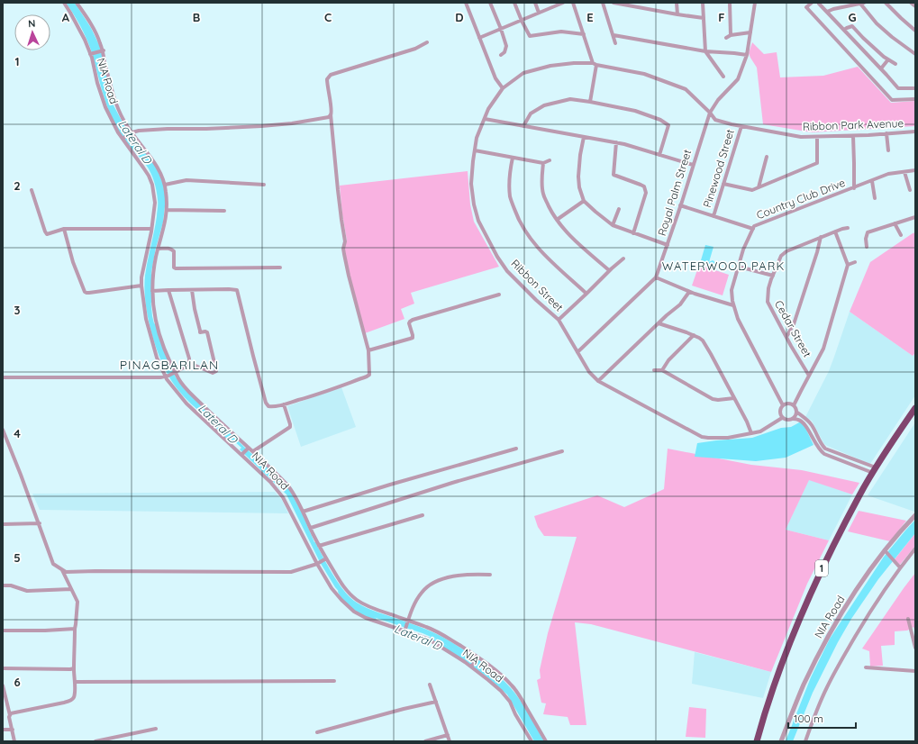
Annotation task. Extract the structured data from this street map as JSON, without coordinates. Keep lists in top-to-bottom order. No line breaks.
{"streets":{"highway":["1"],"street":["NIA Road","Ribbon Park Avenue","Pinewood Street","Royal Palm Street","Country Club Drive","Ribbon Street","Cedar Street"]},"crossings":[["Ribbon Park Avenue","Pinewood Street"],["Ribbon Park Avenue","Royal Palm Street"],["Ribbon Park Avenue","Ribbon Street"],["Country Club Drive","Ribbon Street"]],"districts":["WATERWOOD PARK","PINAGBARILAN"],"water":["Lateral D"],"scale_bar":"100 m","north":"top","grid":{"columns":["A","B","C","D","E","F","G"],"rows":["1","2","3","4","5","6"]}}
